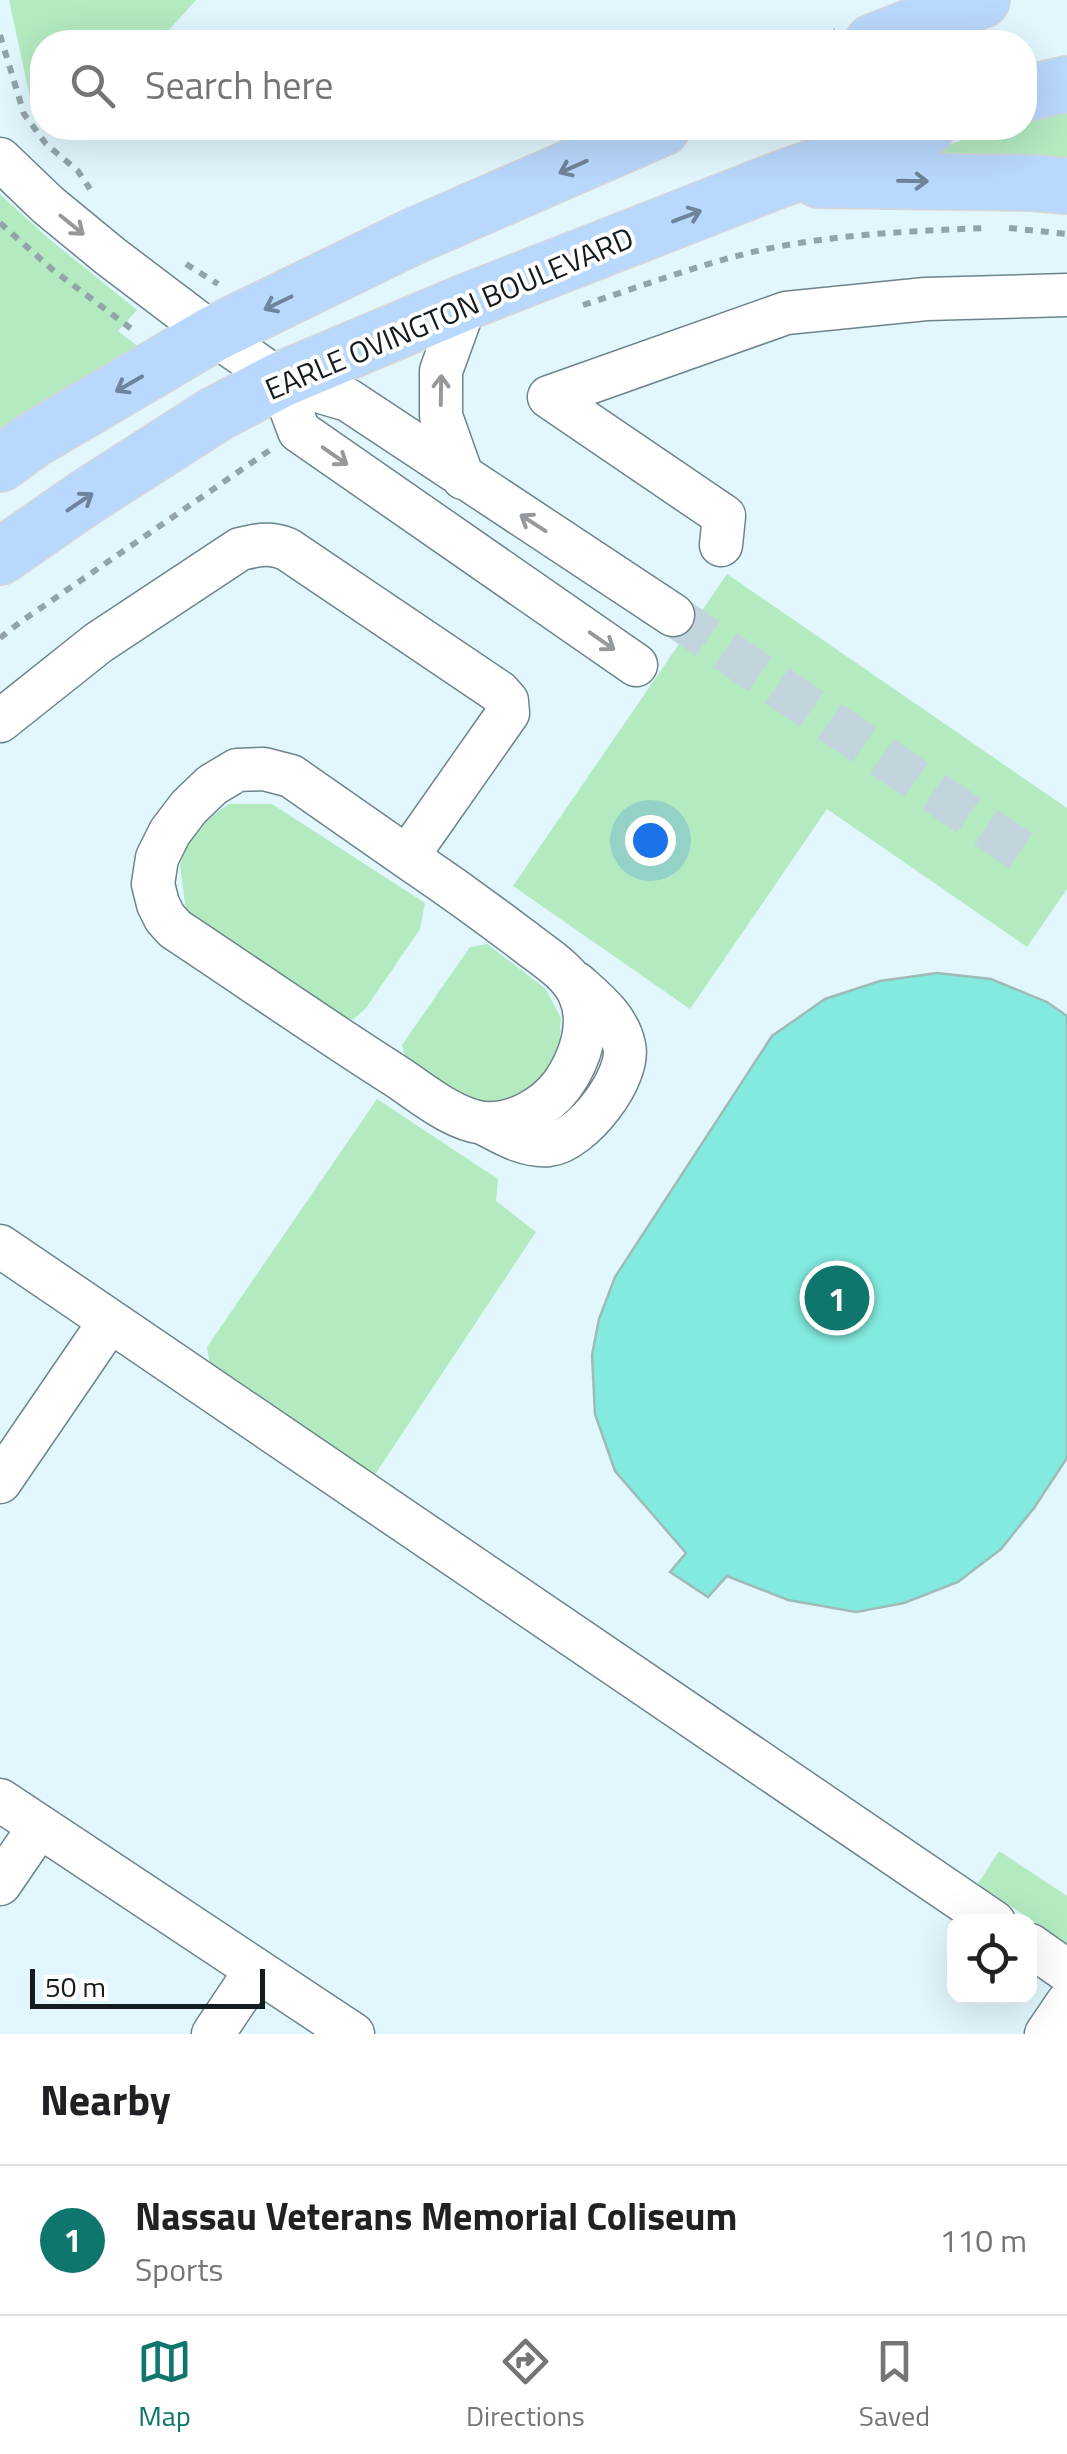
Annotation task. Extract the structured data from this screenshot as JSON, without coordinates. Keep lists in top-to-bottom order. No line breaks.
{"streets":{"main road":["EARLE OVINGTON BOULEVARD"]},"scale_bar":"50 m","page":{"search":"Search here","pins":"1","scale":"50 m","heading":"Nearby","list":[{"mark":"1","name":"Nassau Veterans Memorial Coliseum","note":"Sports","value":"110 m"}],"nav":["Map","Directions","Saved"]}}
